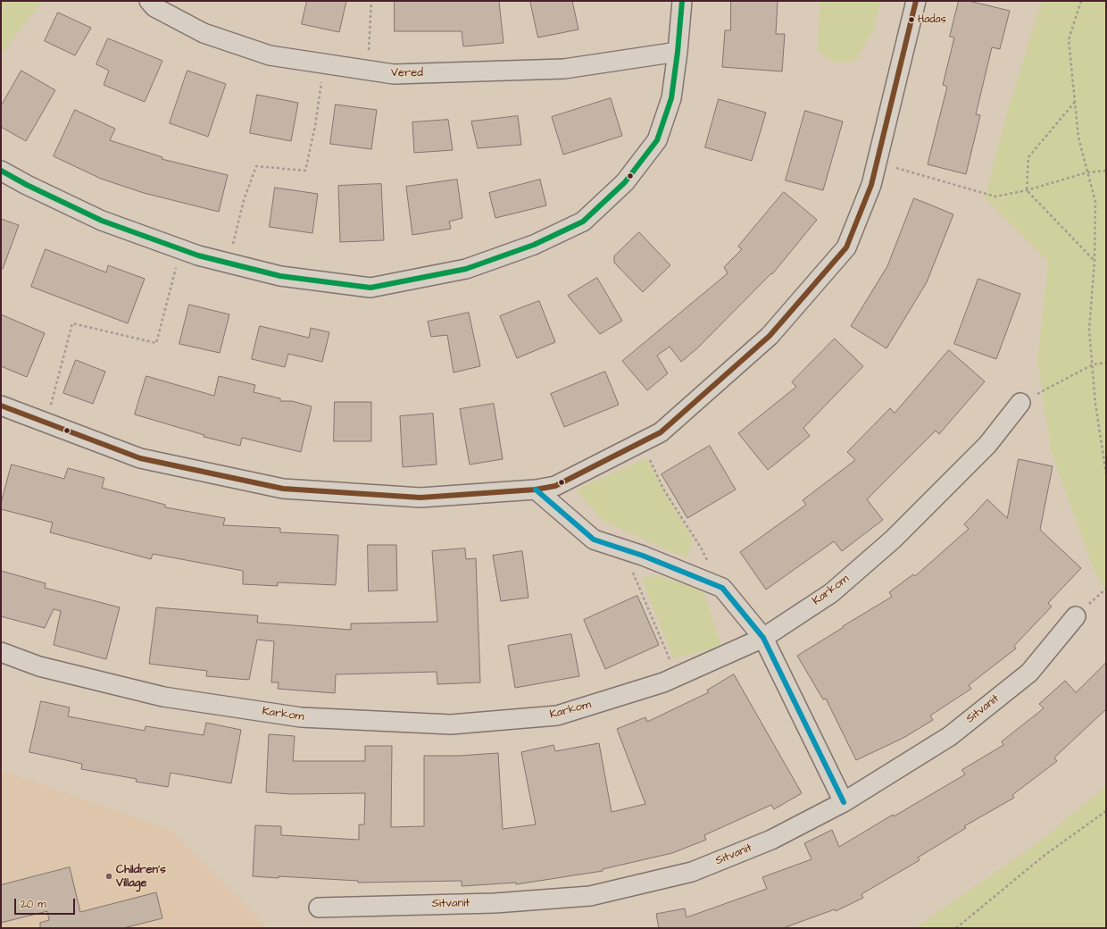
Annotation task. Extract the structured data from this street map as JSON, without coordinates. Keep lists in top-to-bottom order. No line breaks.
{"streets":{"street":["Vered","Karkom","Sitvanit"]},"places":["Hadas","Children's Village"],"scale_bar":"20 m"}
